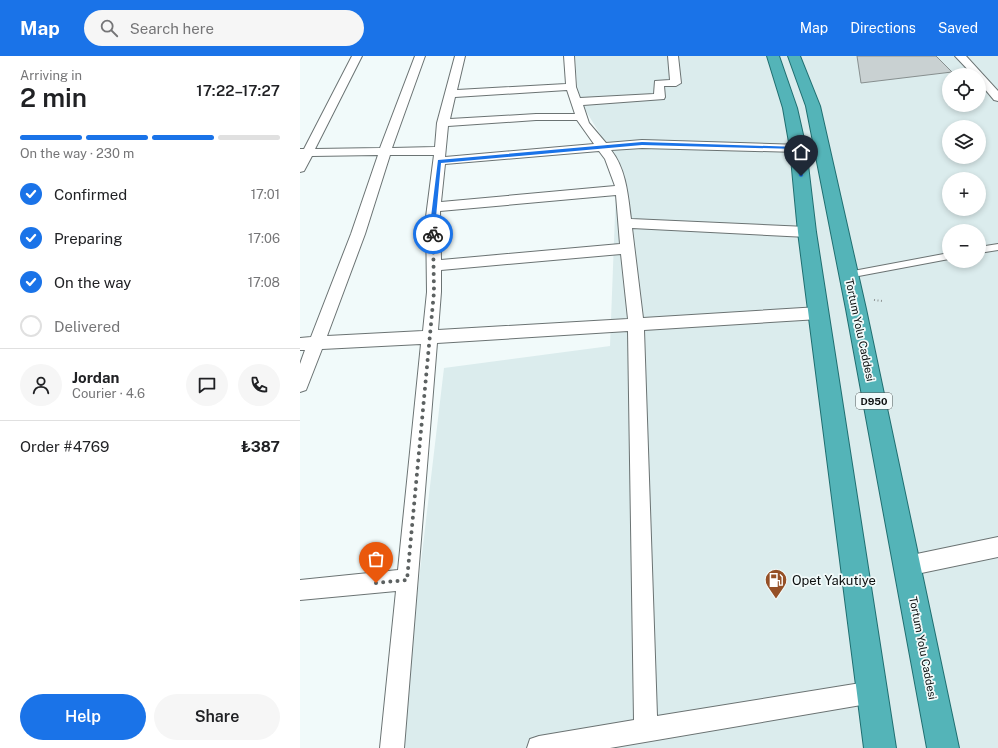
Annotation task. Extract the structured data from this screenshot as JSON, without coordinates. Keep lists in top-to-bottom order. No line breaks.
{"streets":{"highway":["Tortum Yolu Caddesi","D950"]},"places":{"fuel station":["Opet Yakutiye"]},"page":{"header":"Map","search":"Search here","nav":["Map","Directions","Saved"],"heading":["2 min","Arriving in","17:22–17:27"],"panel":["Jordan","Courier · 4.6","Order #4769","₺387"],"map_buttons":["+","−"],"bar":"On the way · 230 m","list":[["Confirmed","17:01"],["Preparing","17:06"],["On the way","17:08"],"Delivered"],"buttons":["Help","Share"]}}
